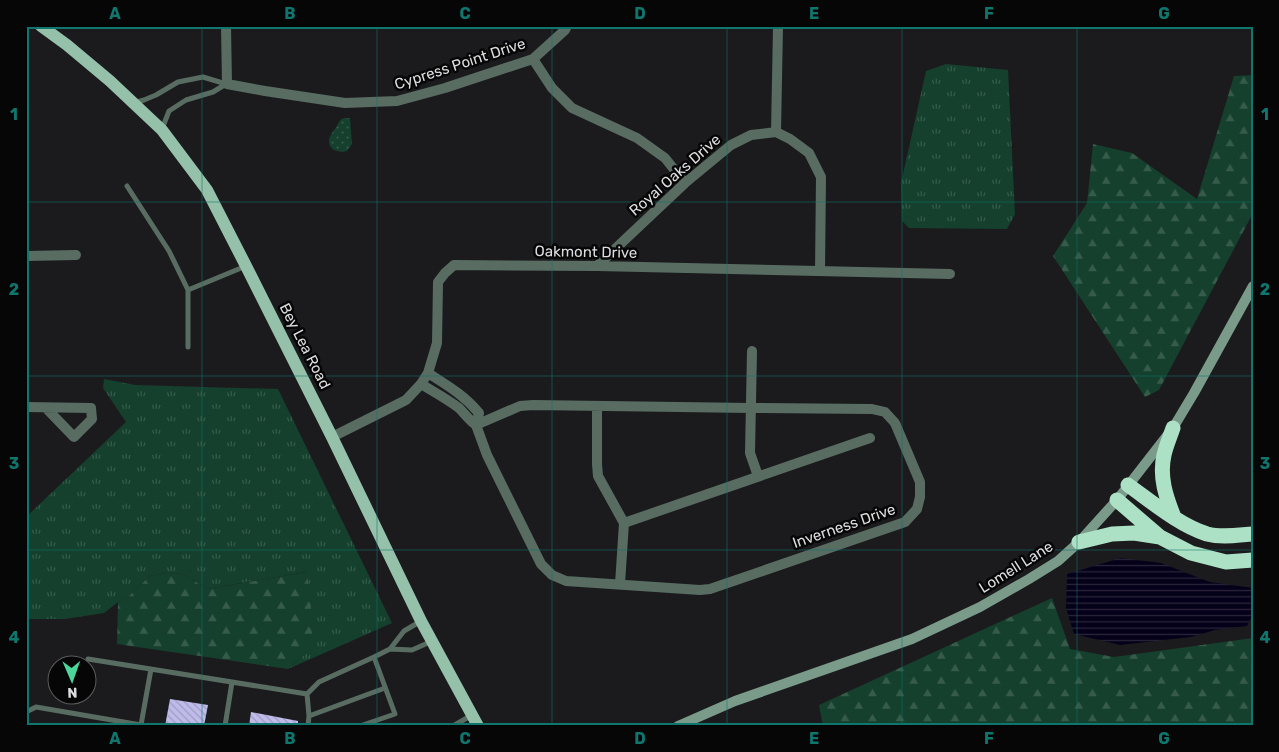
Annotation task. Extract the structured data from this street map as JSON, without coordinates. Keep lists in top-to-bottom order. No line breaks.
{"streets":{"main road":["Bey Lea Road"],"street":["Cypress Point Drive","Royal Oaks Drive","Oakmont Drive","Inverness Drive","Lomell Lane"]},"crossings":[["Royal Oaks Drive","Oakmont Drive"],["Oakmont Drive","Bey Lea Road"],["Oakmont Drive","Inverness Drive"]],"north":"bottom","grid":{"columns":["A","B","C","D","E","F","G"],"rows":["1","2","3","4"]}}
